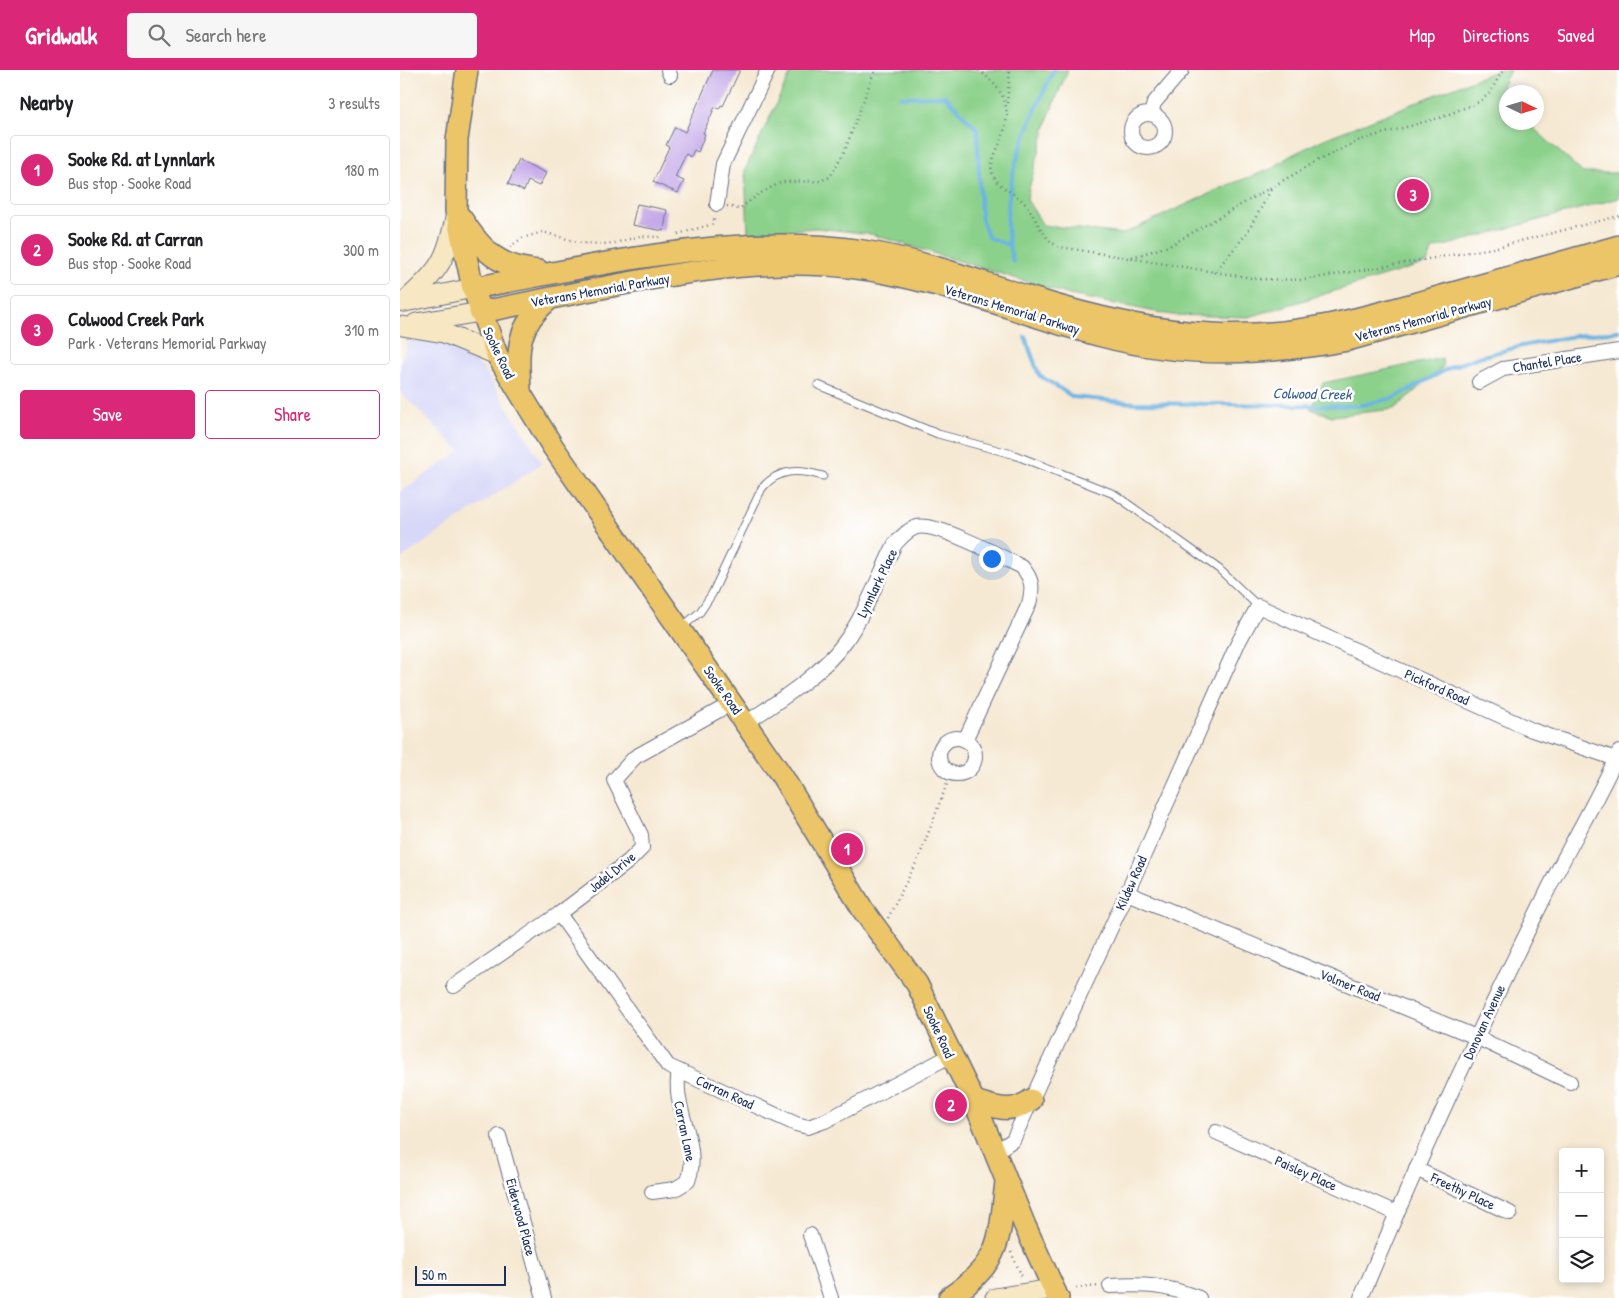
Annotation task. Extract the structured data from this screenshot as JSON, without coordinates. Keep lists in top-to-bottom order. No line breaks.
{"streets":{"main road":["Veterans Memorial Parkway","Sooke Road"],"street":["Chantel Place","Lynnlark Place","Pickford Road","Jadel Drive","Kildew Road","Volmer Road","Donovan Avenue","Carran Road","Carran Lane","Paisley Place","Freethy Place","Eiderwood Place"]},"crossings":[["Veterans Memorial Parkway","Sooke Road"],["Sooke Road","Lynnlark Place"],["Sooke Road","Jadel Drive"],["Sooke Road","Kildew Road"],["Sooke Road","Carran Road"],["Pickford Road","Kildew Road"],["Pickford Road","Donovan Avenue"],["Jadel Drive","Carran Road"],["Kildew Road","Volmer Road"],["Volmer Road","Donovan Avenue"],["Donovan Avenue","Paisley Place"],["Donovan Avenue","Freethy Place"],["Carran Road","Carran Lane"]],"water":["Colwood Creek"],"scale_bar":"50 m","north":"right","page":{"header":"Gridwalk","search":"Search here","nav":["Map","Directions","Saved"],"heading":["Nearby","3 results"],"list":[{"mark":"1","name":"Sooke Rd. at Lynnlark","note":"Bus stop · Sooke Road","value":"180 m"},{"mark":"2","name":"Sooke Rd. at Carran","note":"Bus stop · Sooke Road","value":"300 m"},{"mark":"3","name":"Colwood Creek Park","note":"Park · Veterans Memorial Parkway","value":"310 m"}],"pins":["3","1","2"],"buttons":["Save","Share"],"map_buttons":["+","−"],"scale":"50 m"}}
